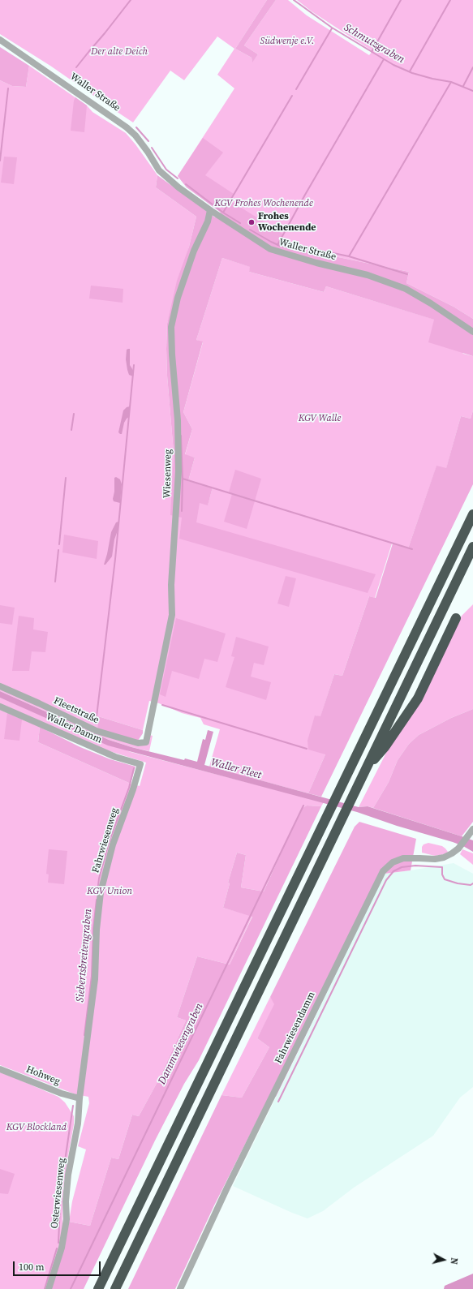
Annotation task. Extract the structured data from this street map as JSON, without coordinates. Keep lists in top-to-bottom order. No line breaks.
{"streets":{"street":["Waller Straße","Wiesenweg","Fleetstraße","Waller Damm","Fahrwiesenweg","Fahrwiesendamm","Hohweg","Osterwiesenweg"]},"crossings":[["Waller Straße","Wiesenweg"],["Wiesenweg","Fleetstraße"],["Waller Damm","Fahrwiesenweg"],["Fahrwiesenweg","Hohweg"],["Fahrwiesenweg","Osterwiesenweg"],["Hohweg","Osterwiesenweg"]],"water":["Schmutzgraben","Waller Fleet","Siebertsbreitengraben","Dammwiesengraben"],"parks":["Südwenje e.V.","Der alte Deich","KGV Frohes Wochenende","KGV Walle","KGV Union","KGV Blockland"],"places":["Frohes Wochenende"],"scale_bar":"100 m","north":"right"}
